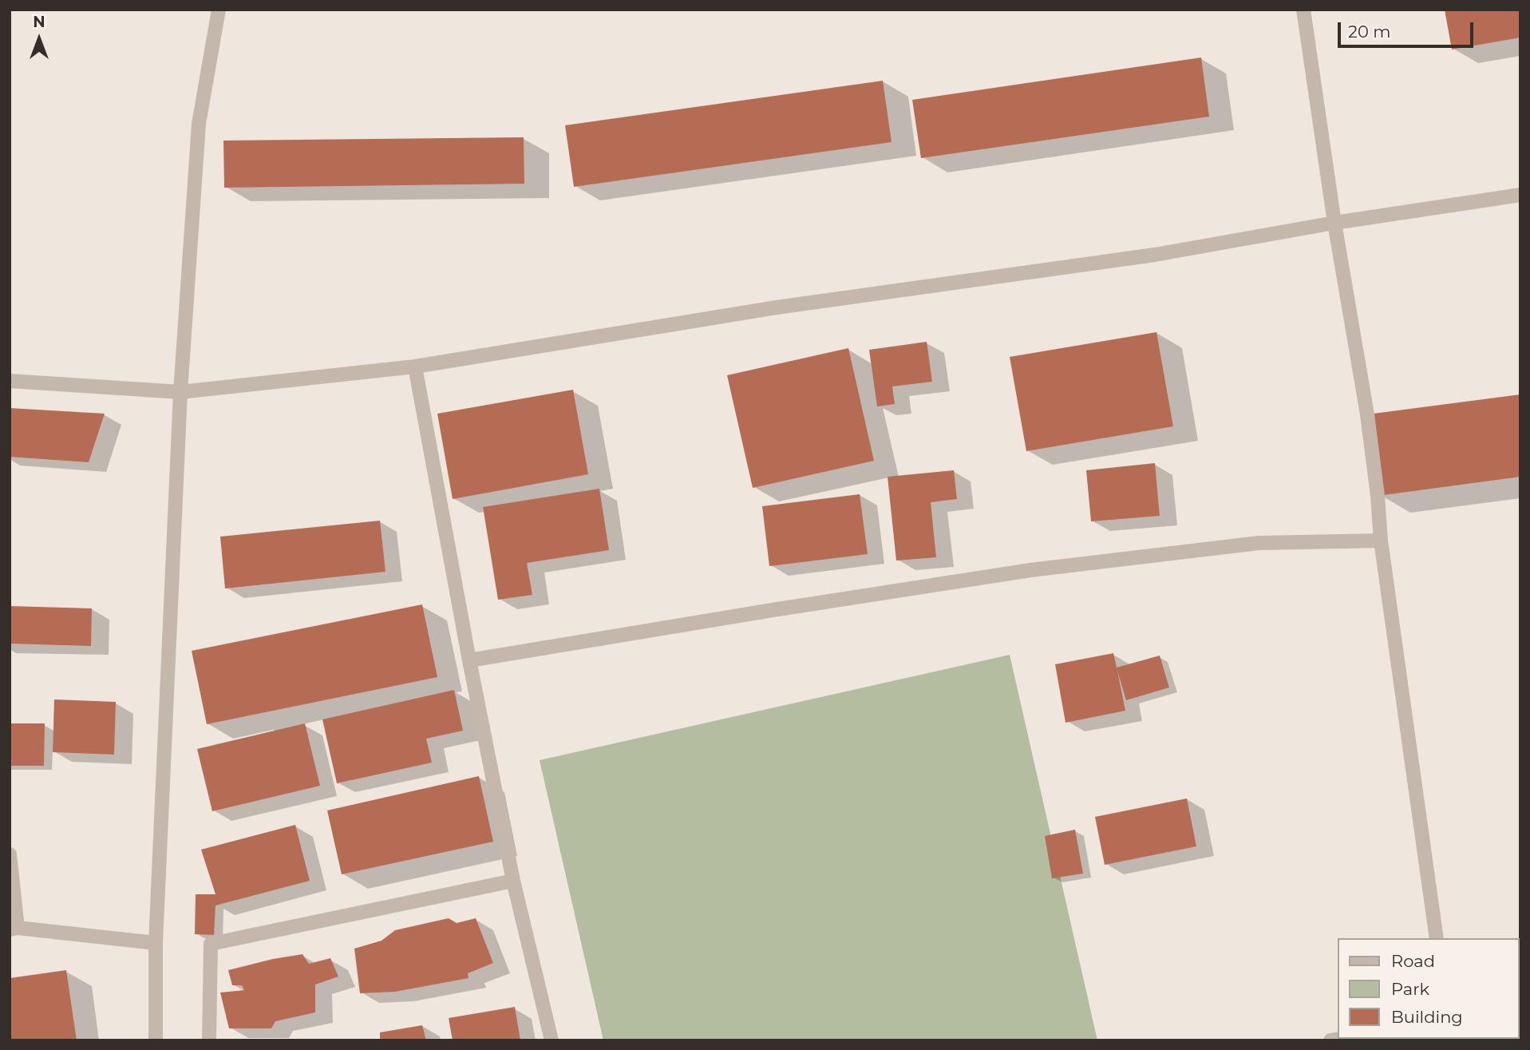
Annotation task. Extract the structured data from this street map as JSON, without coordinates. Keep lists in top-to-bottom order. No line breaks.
{"legend":["Road","Park","Building"],"scale_bar":"20 m","north":"top"}
